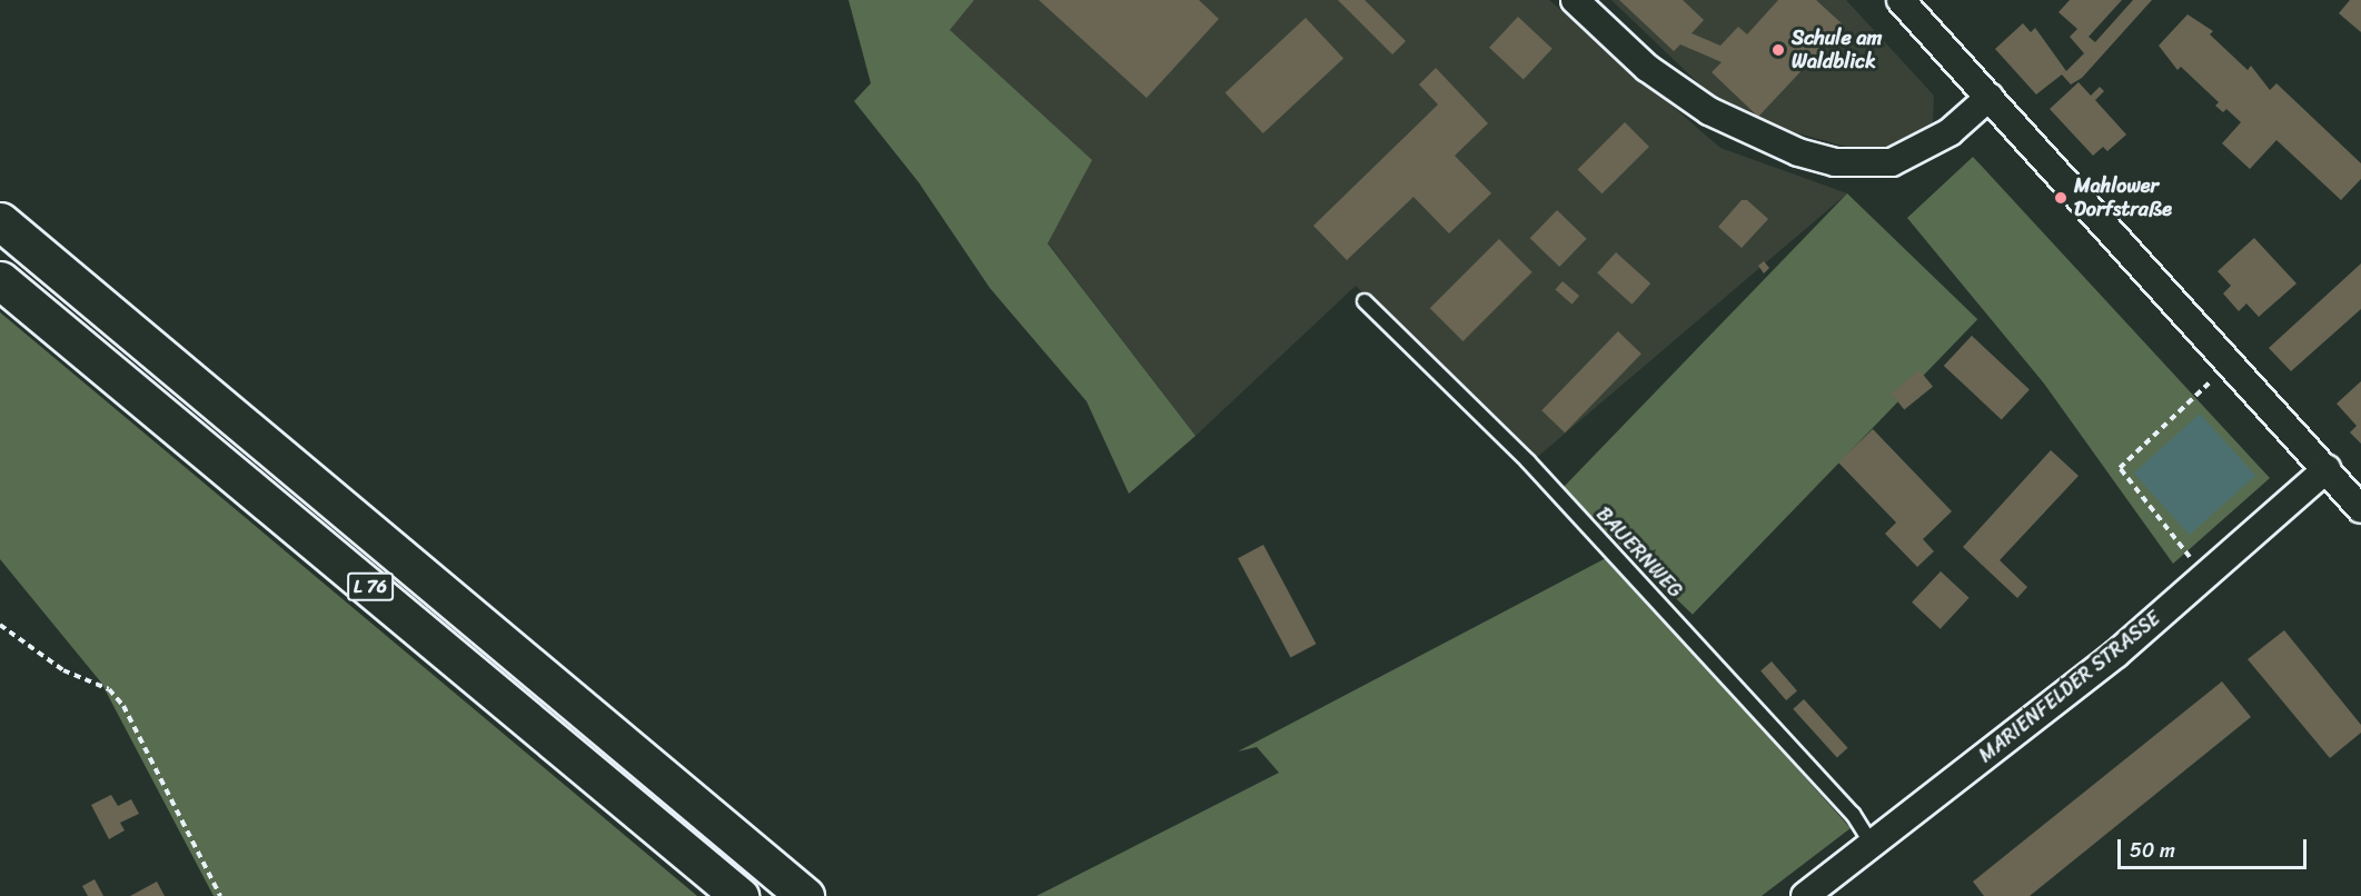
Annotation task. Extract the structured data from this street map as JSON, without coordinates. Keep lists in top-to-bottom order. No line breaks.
{"streets":{"main road":["L 76"],"street":["MARIENFELDER STRASSE"],"lane":["BAUERNWEG"]},"crossings":[["BAUERNWEG","MARIENFELDER STRASSE"]],"places":["Schule am Waldblick","Mahlower Dorfstraße"],"scale_bar":"50 m"}
